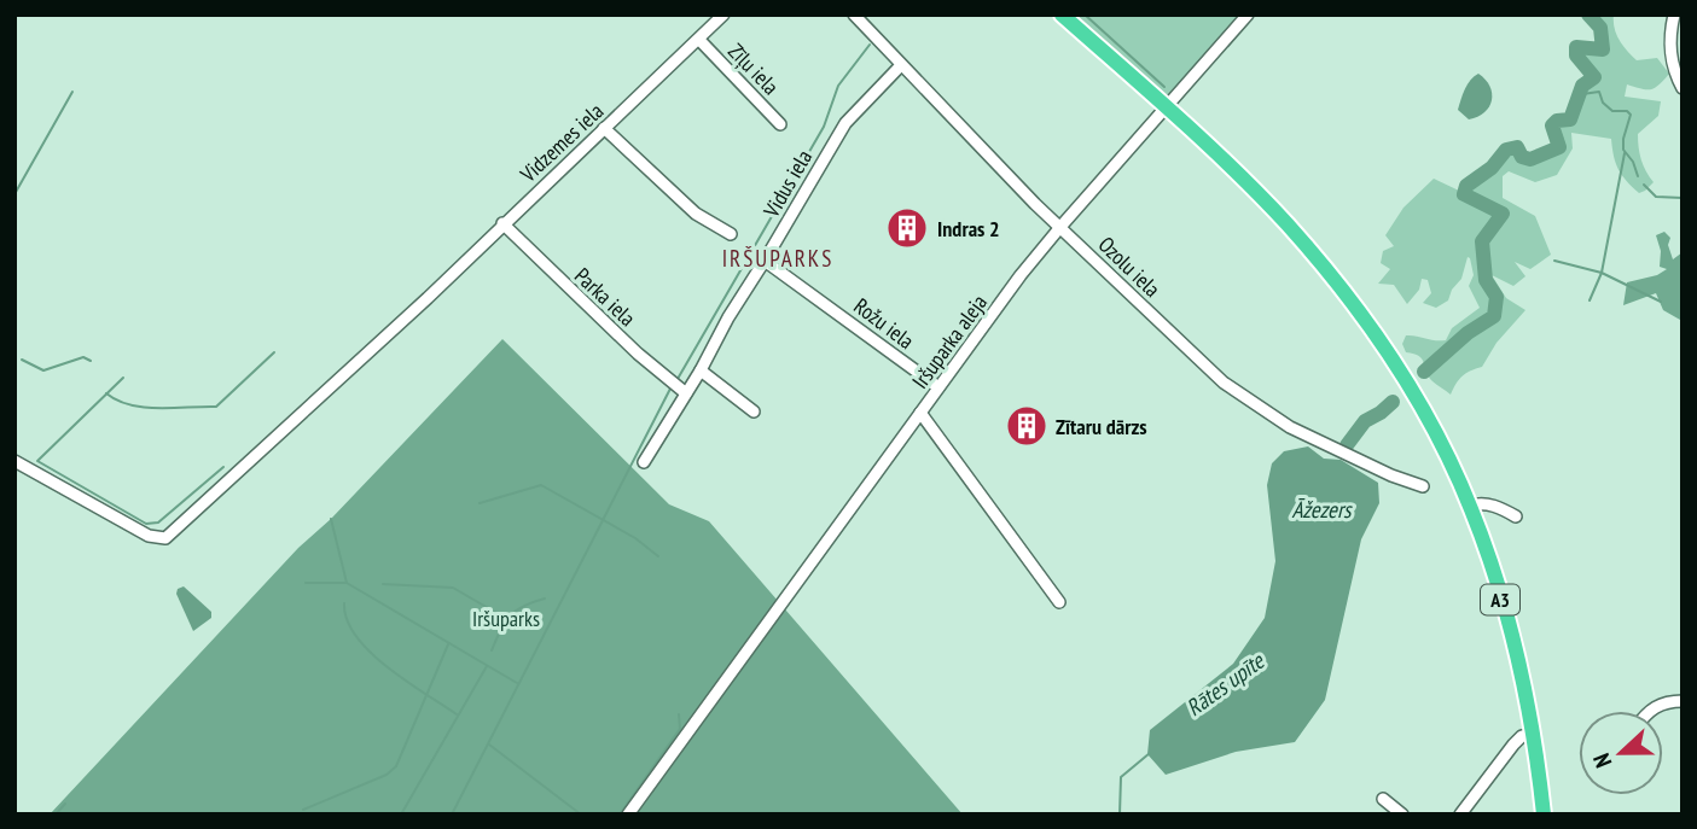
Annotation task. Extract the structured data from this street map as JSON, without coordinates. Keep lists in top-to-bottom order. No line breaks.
{"streets":{"highway":["A3"],"street":["Zīļu iela","Vidzemes iela","Vidus iela","Ozolu iela","Parka iela","Rožu iela","Iršuparka aleja"]},"crossings":[["Zīļu iela","Vidzemes iela"],["Vidzemes iela","Parka iela"],["Vidus iela","Ozolu iela"],["Vidus iela","Parka iela"],["Vidus iela","Rožu iela"],["Ozolu iela","Iršuparka aleja"],["Rožu iela","Iršuparka aleja"],["Iršuparka aleja","A3"]],"districts":["IRŠUPARKS"],"water":["Āžezers","Rātes upīte"],"parks":["Iršuparks"],"places":{"building":["Indras 2","Zītaru dārzs"]},"north":"left"}
